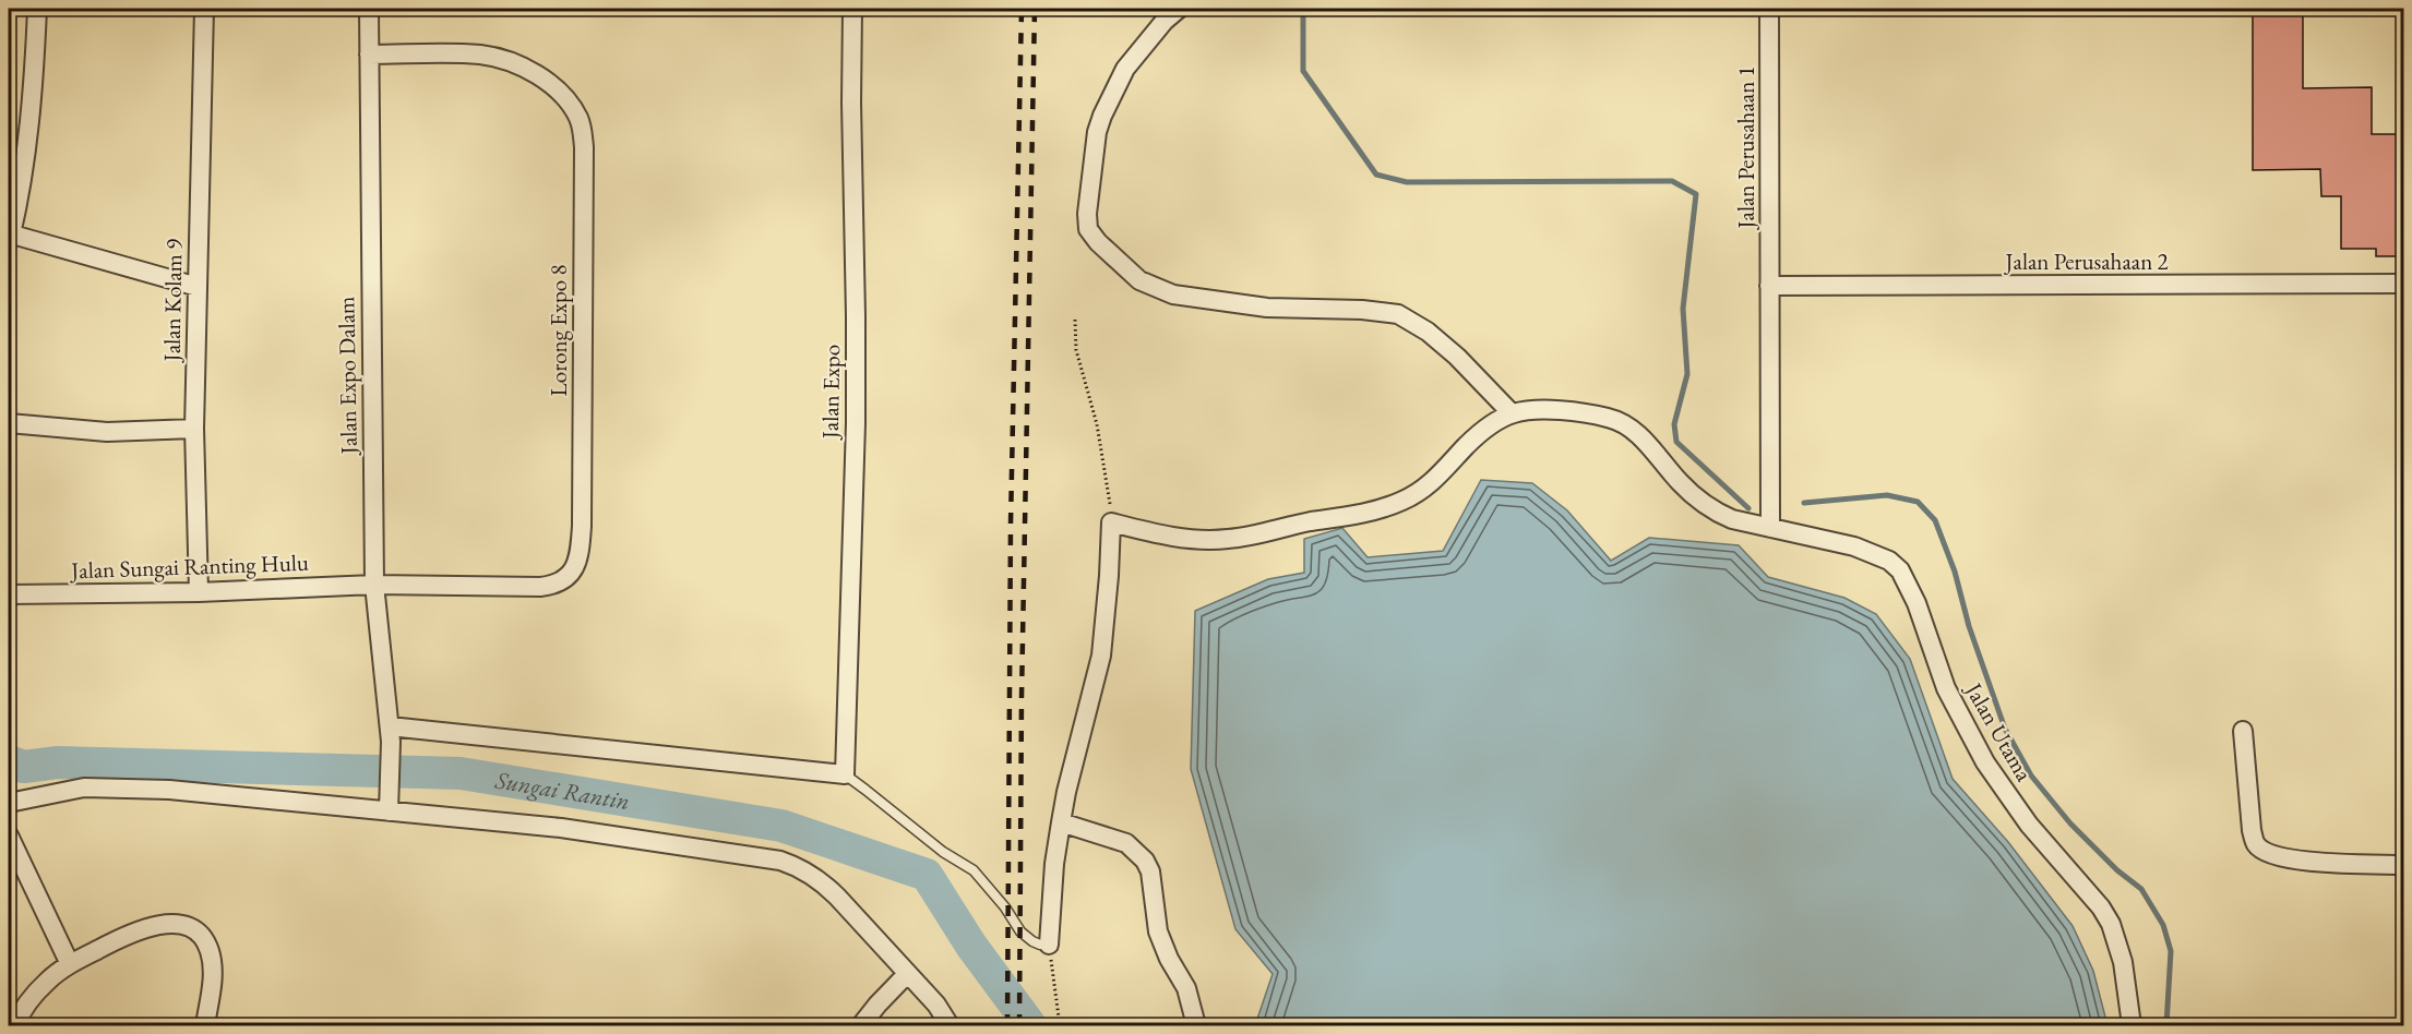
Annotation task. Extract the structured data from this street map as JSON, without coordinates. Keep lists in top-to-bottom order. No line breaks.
{"streets":{"street":["Jalan Perusahaan 1","Jalan Perusahaan 2","Jalan Kolam 9","Lorong Expo 8","Jalan Expo Dalam","Jalan Expo","Jalan Sungai Ranting Hulu","Jalan Utama"]},"crossings":[["Jalan Perusahaan 1","Jalan Perusahaan 2"],["Jalan Perusahaan 1","Jalan Utama"],["Jalan Kolam 9","Jalan Sungai Ranting Hulu"],["Lorong Expo 8","Jalan Expo Dalam"],["Lorong Expo 8","Jalan Sungai Ranting Hulu"],["Jalan Expo Dalam","Jalan Sungai Ranting Hulu"]],"water":["Sungai Rantin"]}
